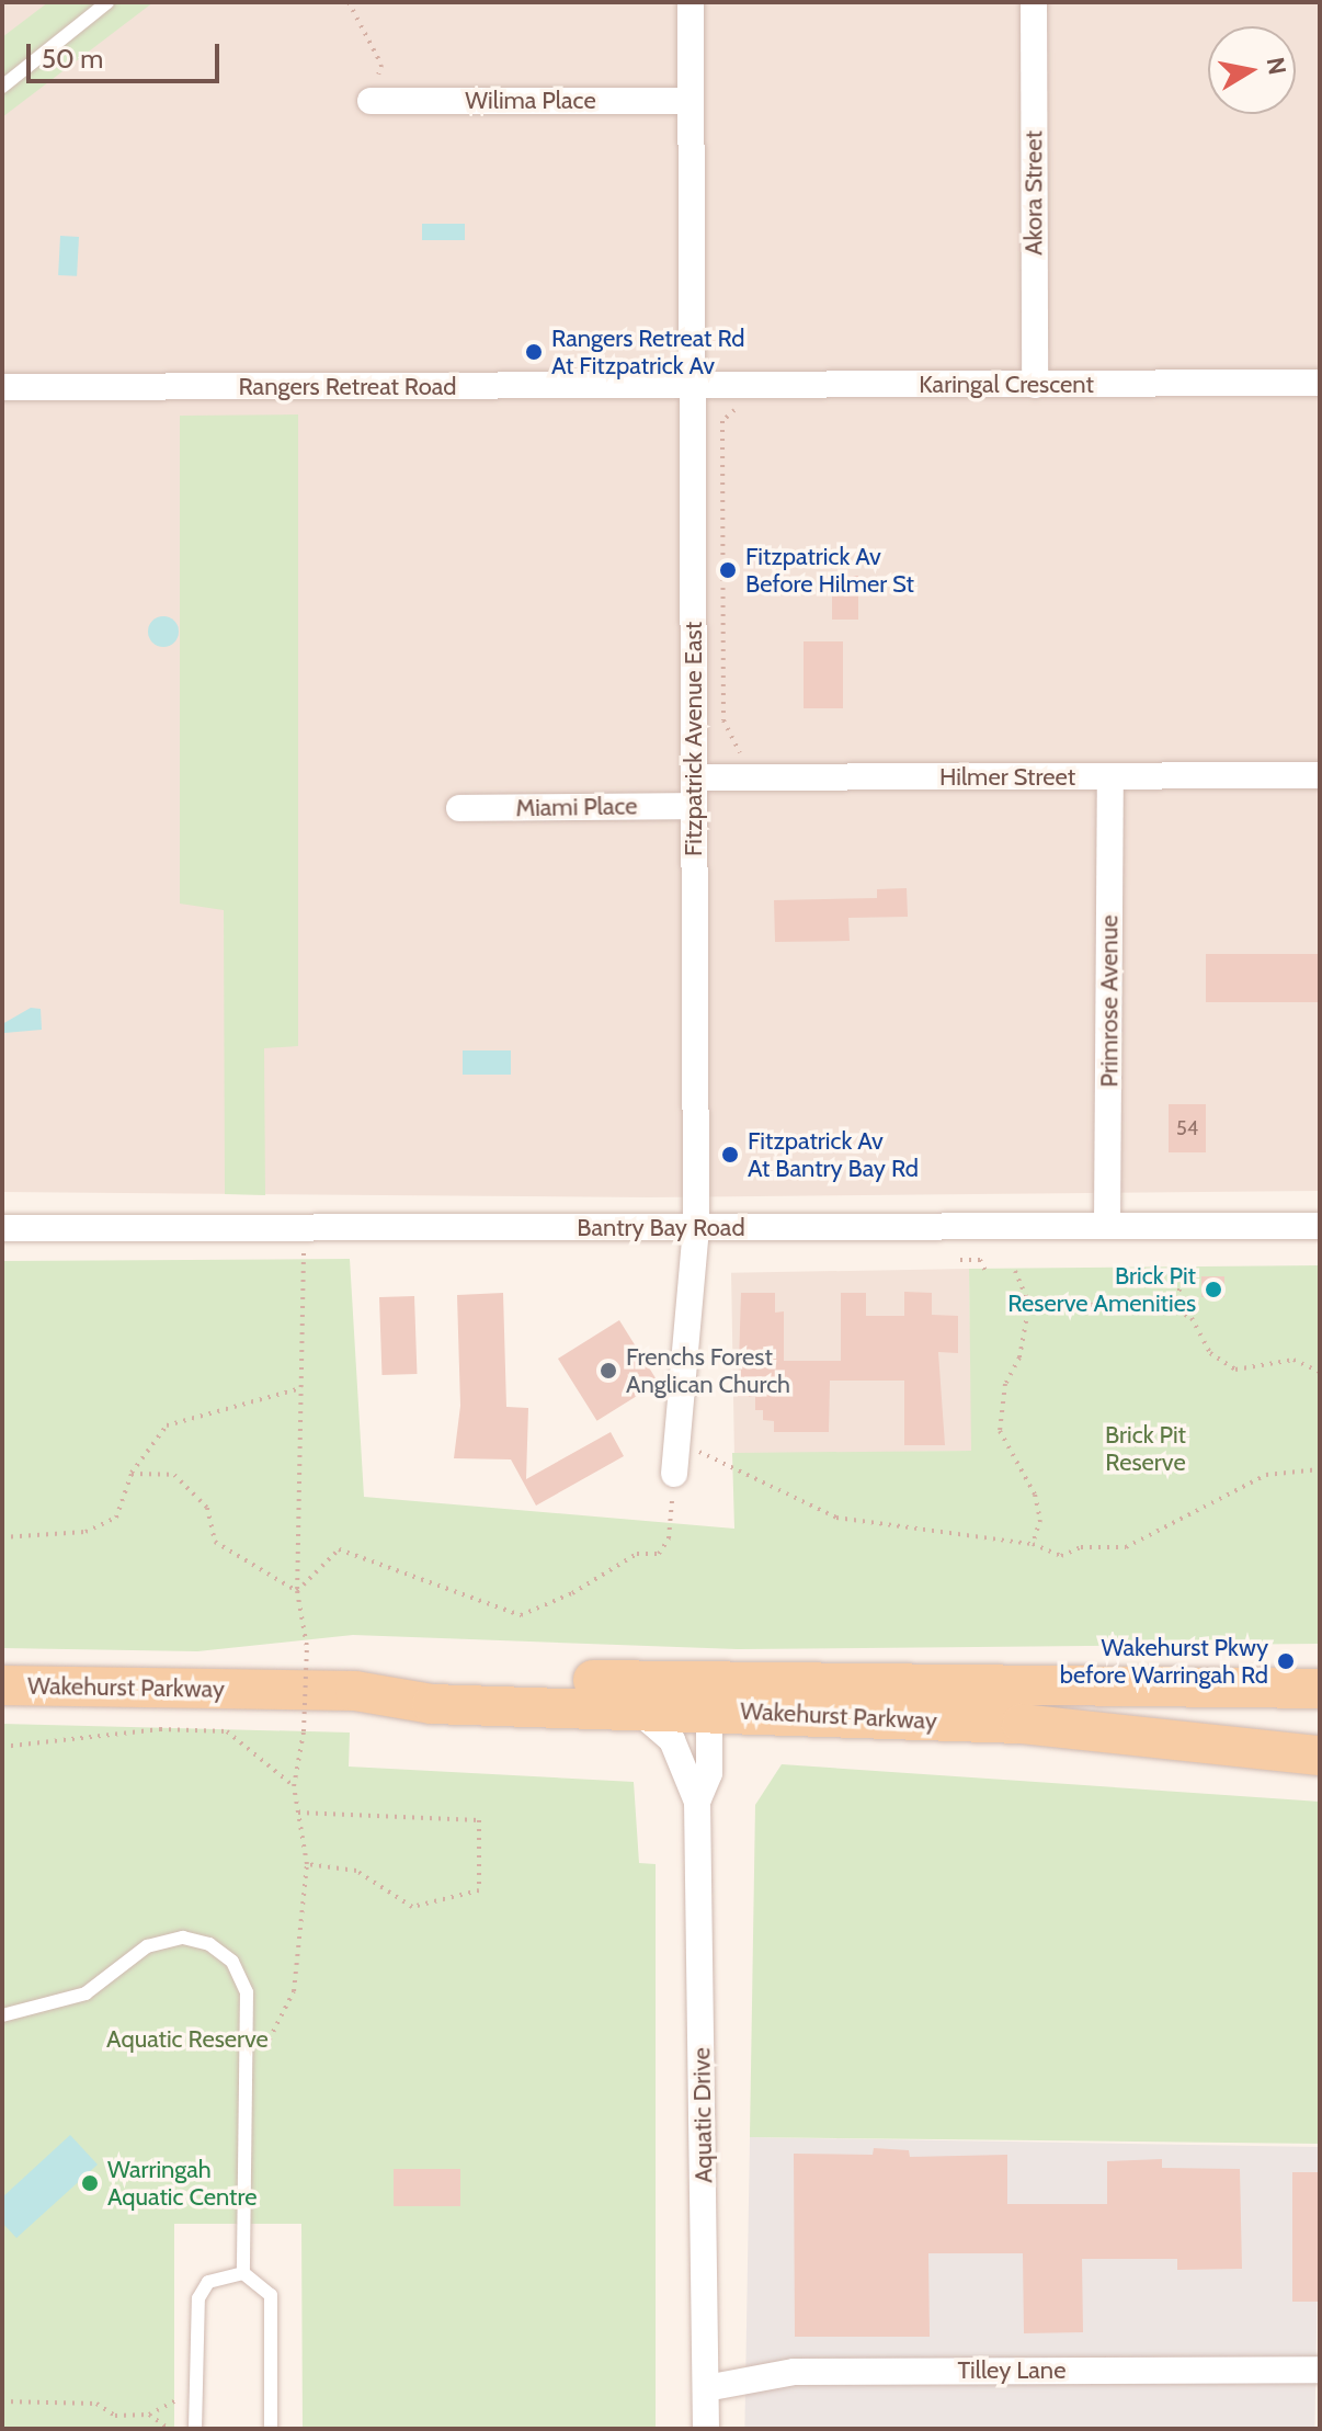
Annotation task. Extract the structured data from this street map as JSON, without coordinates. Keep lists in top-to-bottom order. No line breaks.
{"streets":{"main road":["Wakehurst Parkway"],"street":["Wilima Place","Akora Street","Karingal Crescent","Rangers Retreat Road","Fitzpatrick Avenue East","Hilmer Street","Miami Place","Primrose Avenue","Bantry Bay Road","Aquatic Drive","Tilley Lane"]},"crossings":[["Wilima Place","Fitzpatrick Avenue East"],["Akora Street","Karingal Crescent"],["Karingal Crescent","Rangers Retreat Road"],["Karingal Crescent","Fitzpatrick Avenue East"],["Rangers Retreat Road","Fitzpatrick Avenue East"],["Fitzpatrick Avenue East","Hilmer Street"],["Fitzpatrick Avenue East","Miami Place"],["Fitzpatrick Avenue East","Bantry Bay Road"],["Hilmer Street","Primrose Avenue"],["Primrose Avenue","Bantry Bay Road"],["Wakehurst Parkway","Aquatic Drive"],["Aquatic Drive","Tilley Lane"]],"parks":["Brick Pit Reserve","Aquatic Reserve"],"places":["Rangers Retreat Rd At Fitzpatrick Av","Fitzpatrick Av Before Hilmer St","Fitzpatrick Av At Bantry Bay Rd","Brick Pit Reserve Amenities","Frenchs Forest Anglican Church","Wakehurst Pkwy before Warringah Rd","Warringah Aquatic Centre"],"house_numbers":["54"],"scale_bar":"50 m","north":"right"}
